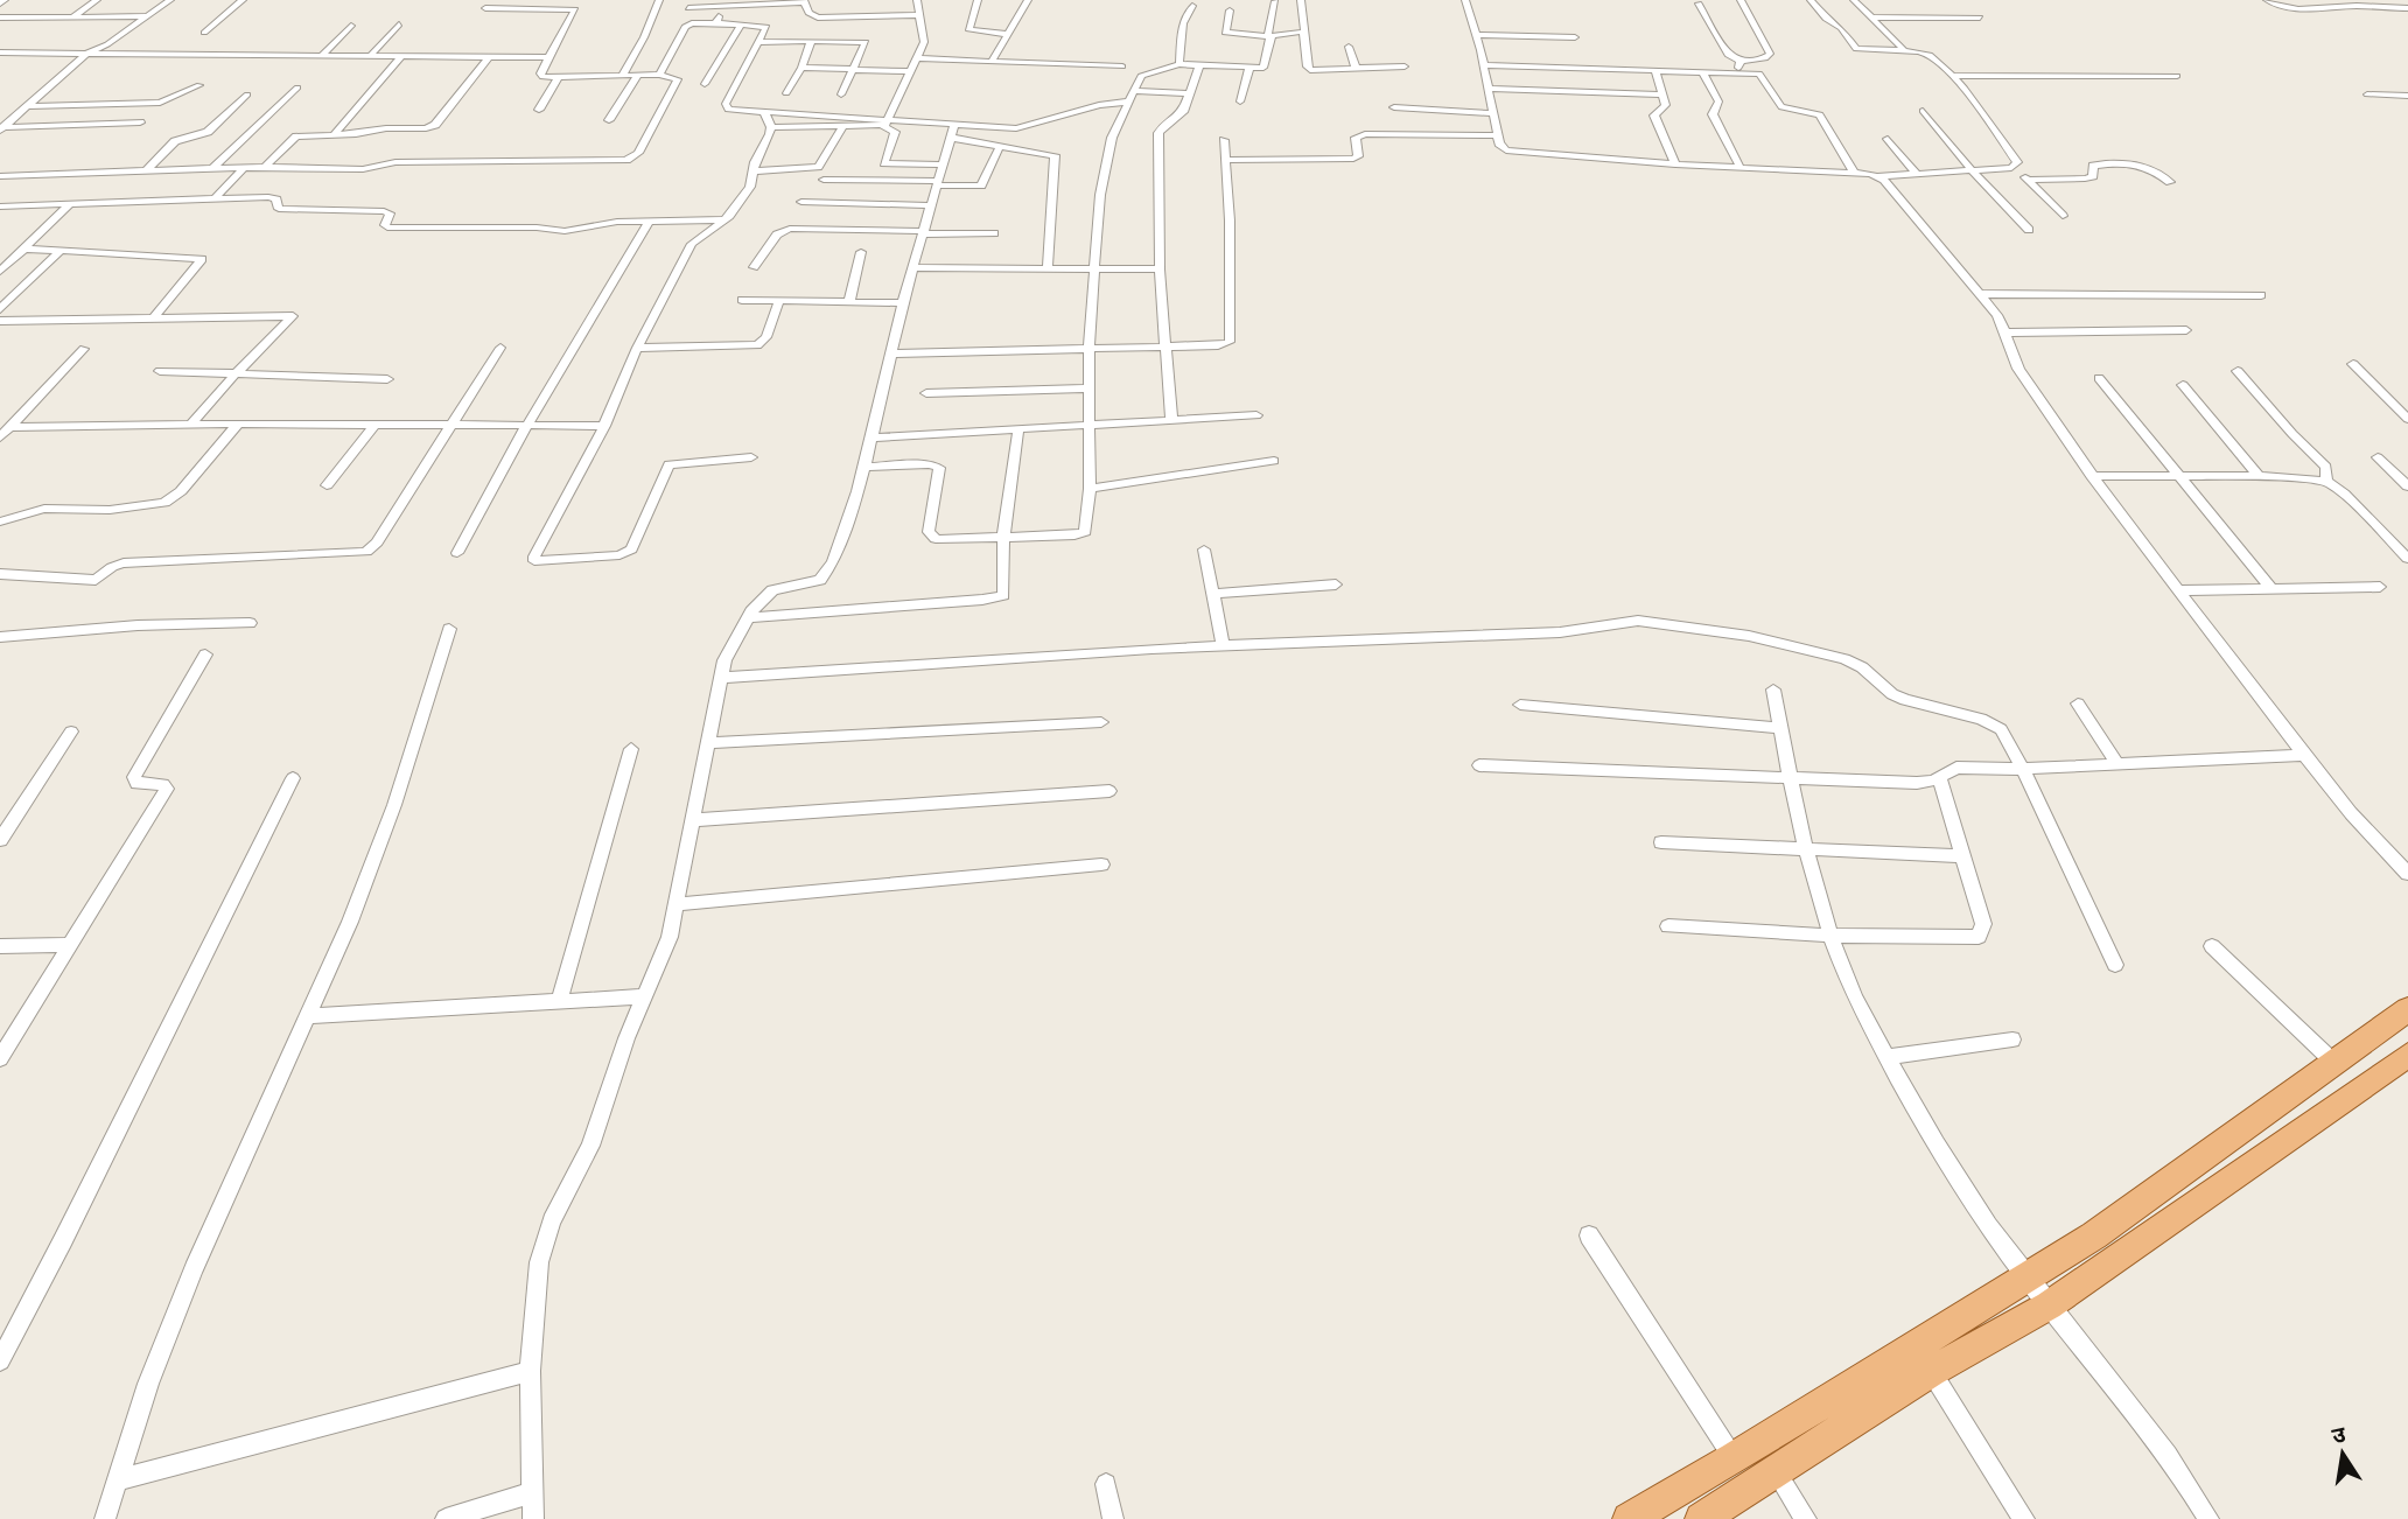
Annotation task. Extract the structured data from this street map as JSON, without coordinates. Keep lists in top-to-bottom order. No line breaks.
{"north":"top"}
